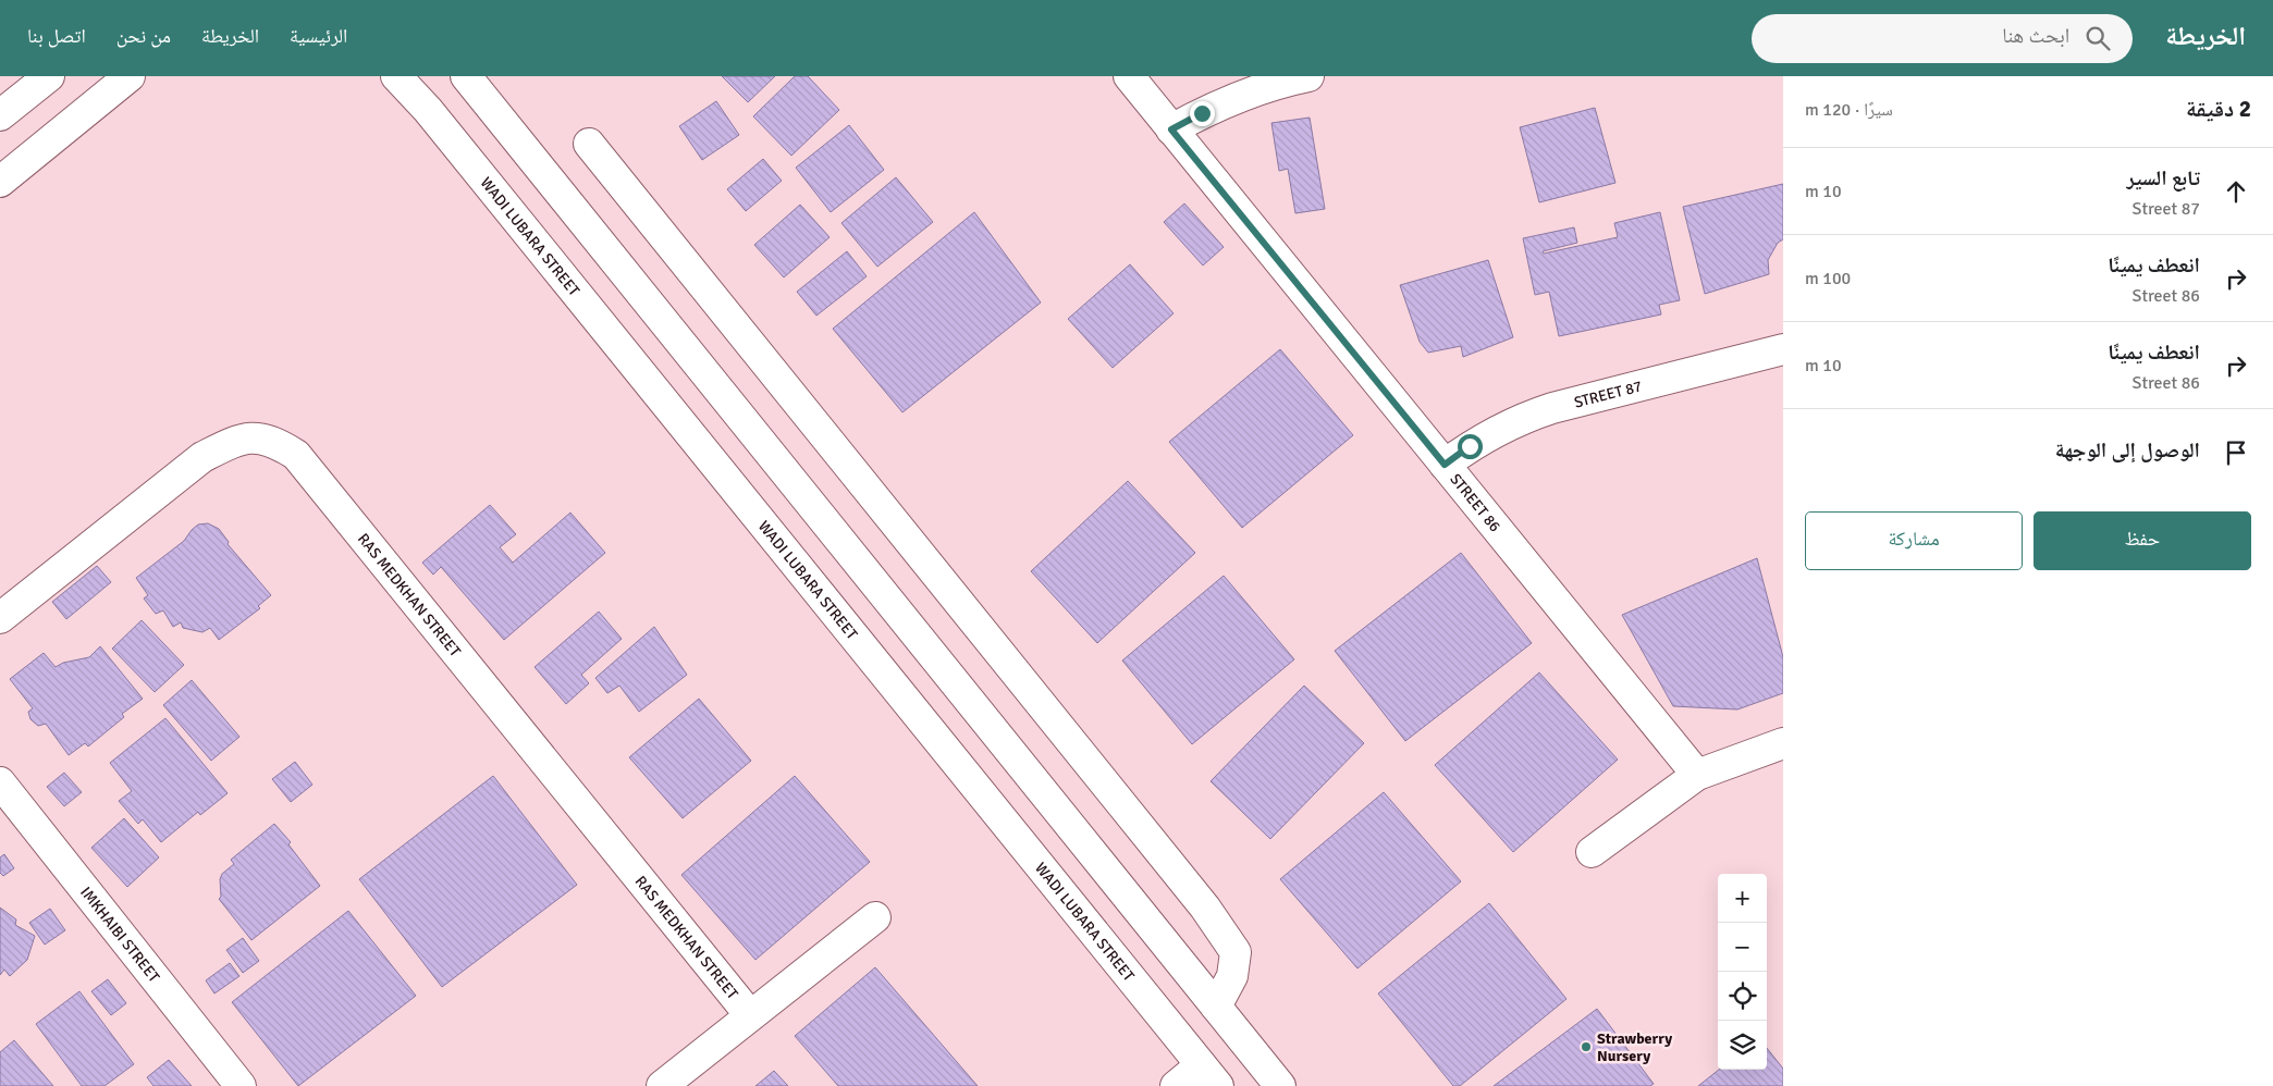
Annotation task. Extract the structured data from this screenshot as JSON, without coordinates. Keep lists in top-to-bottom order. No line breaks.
{"streets":{"street":["WADI LUBARA STREET","STREET 87","STREET 86","RAS MEDKHAN STREET","IMKHAIBI STREET"]},"crossings":[["STREET 87","STREET 86"]],"places":["Strawberry Nursery"],"page":{"header":"الخريطة","search":"ابحث هنا","nav":["الرئيسية","الخريطة","من نحن","اتصل بنا"],"heading":["2 دقيقة","سيرًا · 120 m"],"list":[["تابع السير","Street 87","10 m"],["انعطف يمينًا","Street 86","100 m"],["انعطف يمينًا","Street 86","10 m"],"الوصول إلى الوجهة"],"buttons":["حفظ","مشاركة"],"map_buttons":["+","−"]}}
